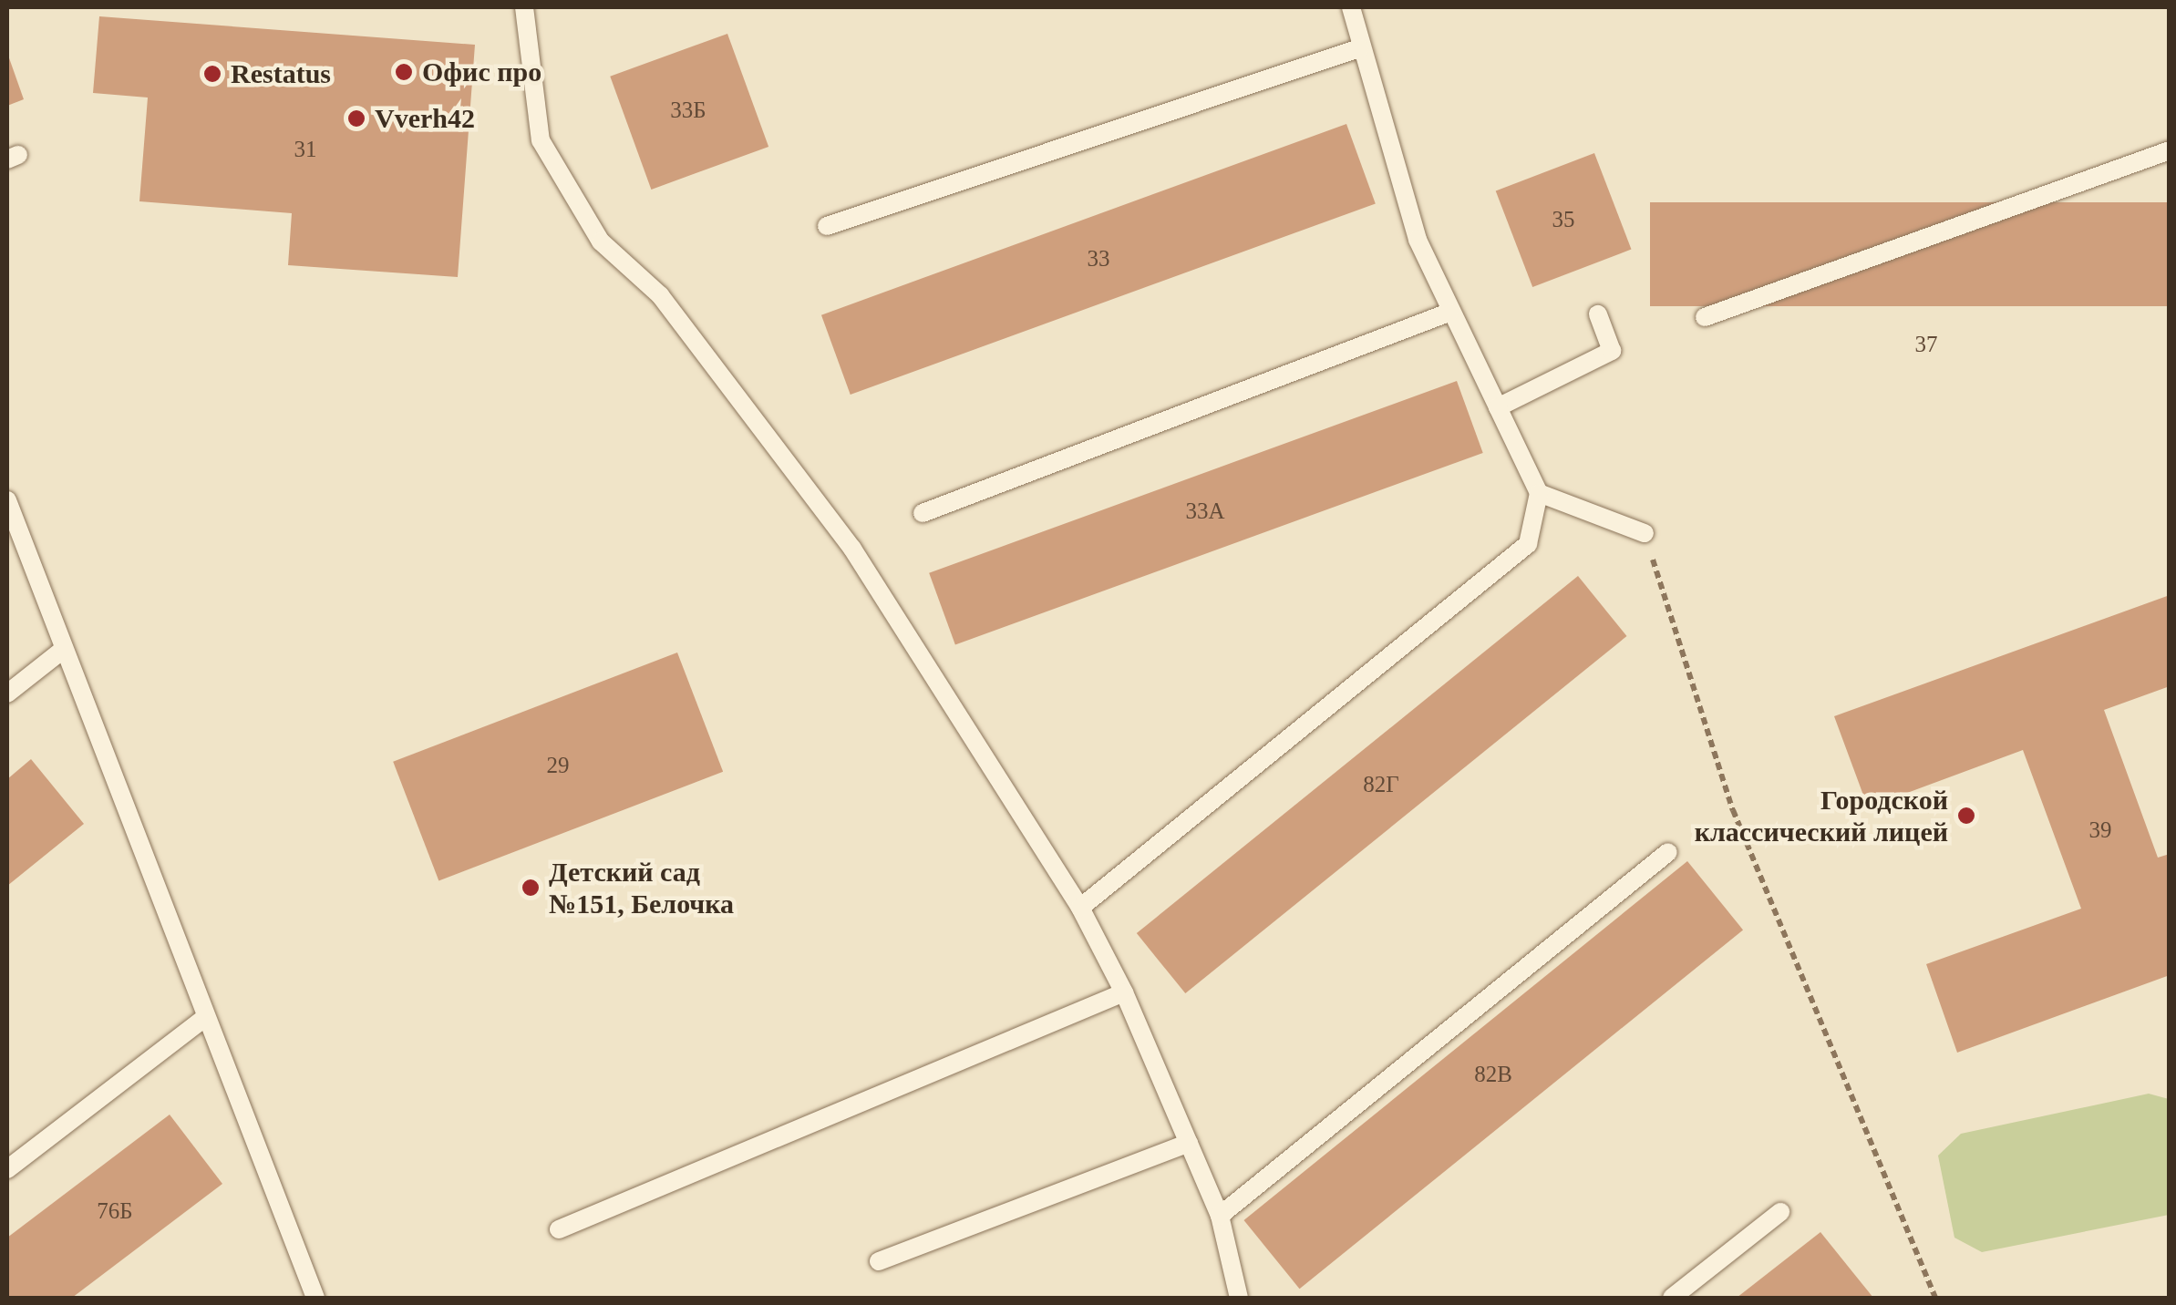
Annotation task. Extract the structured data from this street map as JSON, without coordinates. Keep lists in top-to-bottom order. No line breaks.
{"places":["Офис про","Restatus","Vverh42","Городской классический лицей","Детский сад №151, Белочка"],"house_numbers":["33Б","31","35","33","37","33А","29","82Г","39","82В","76Б"]}
